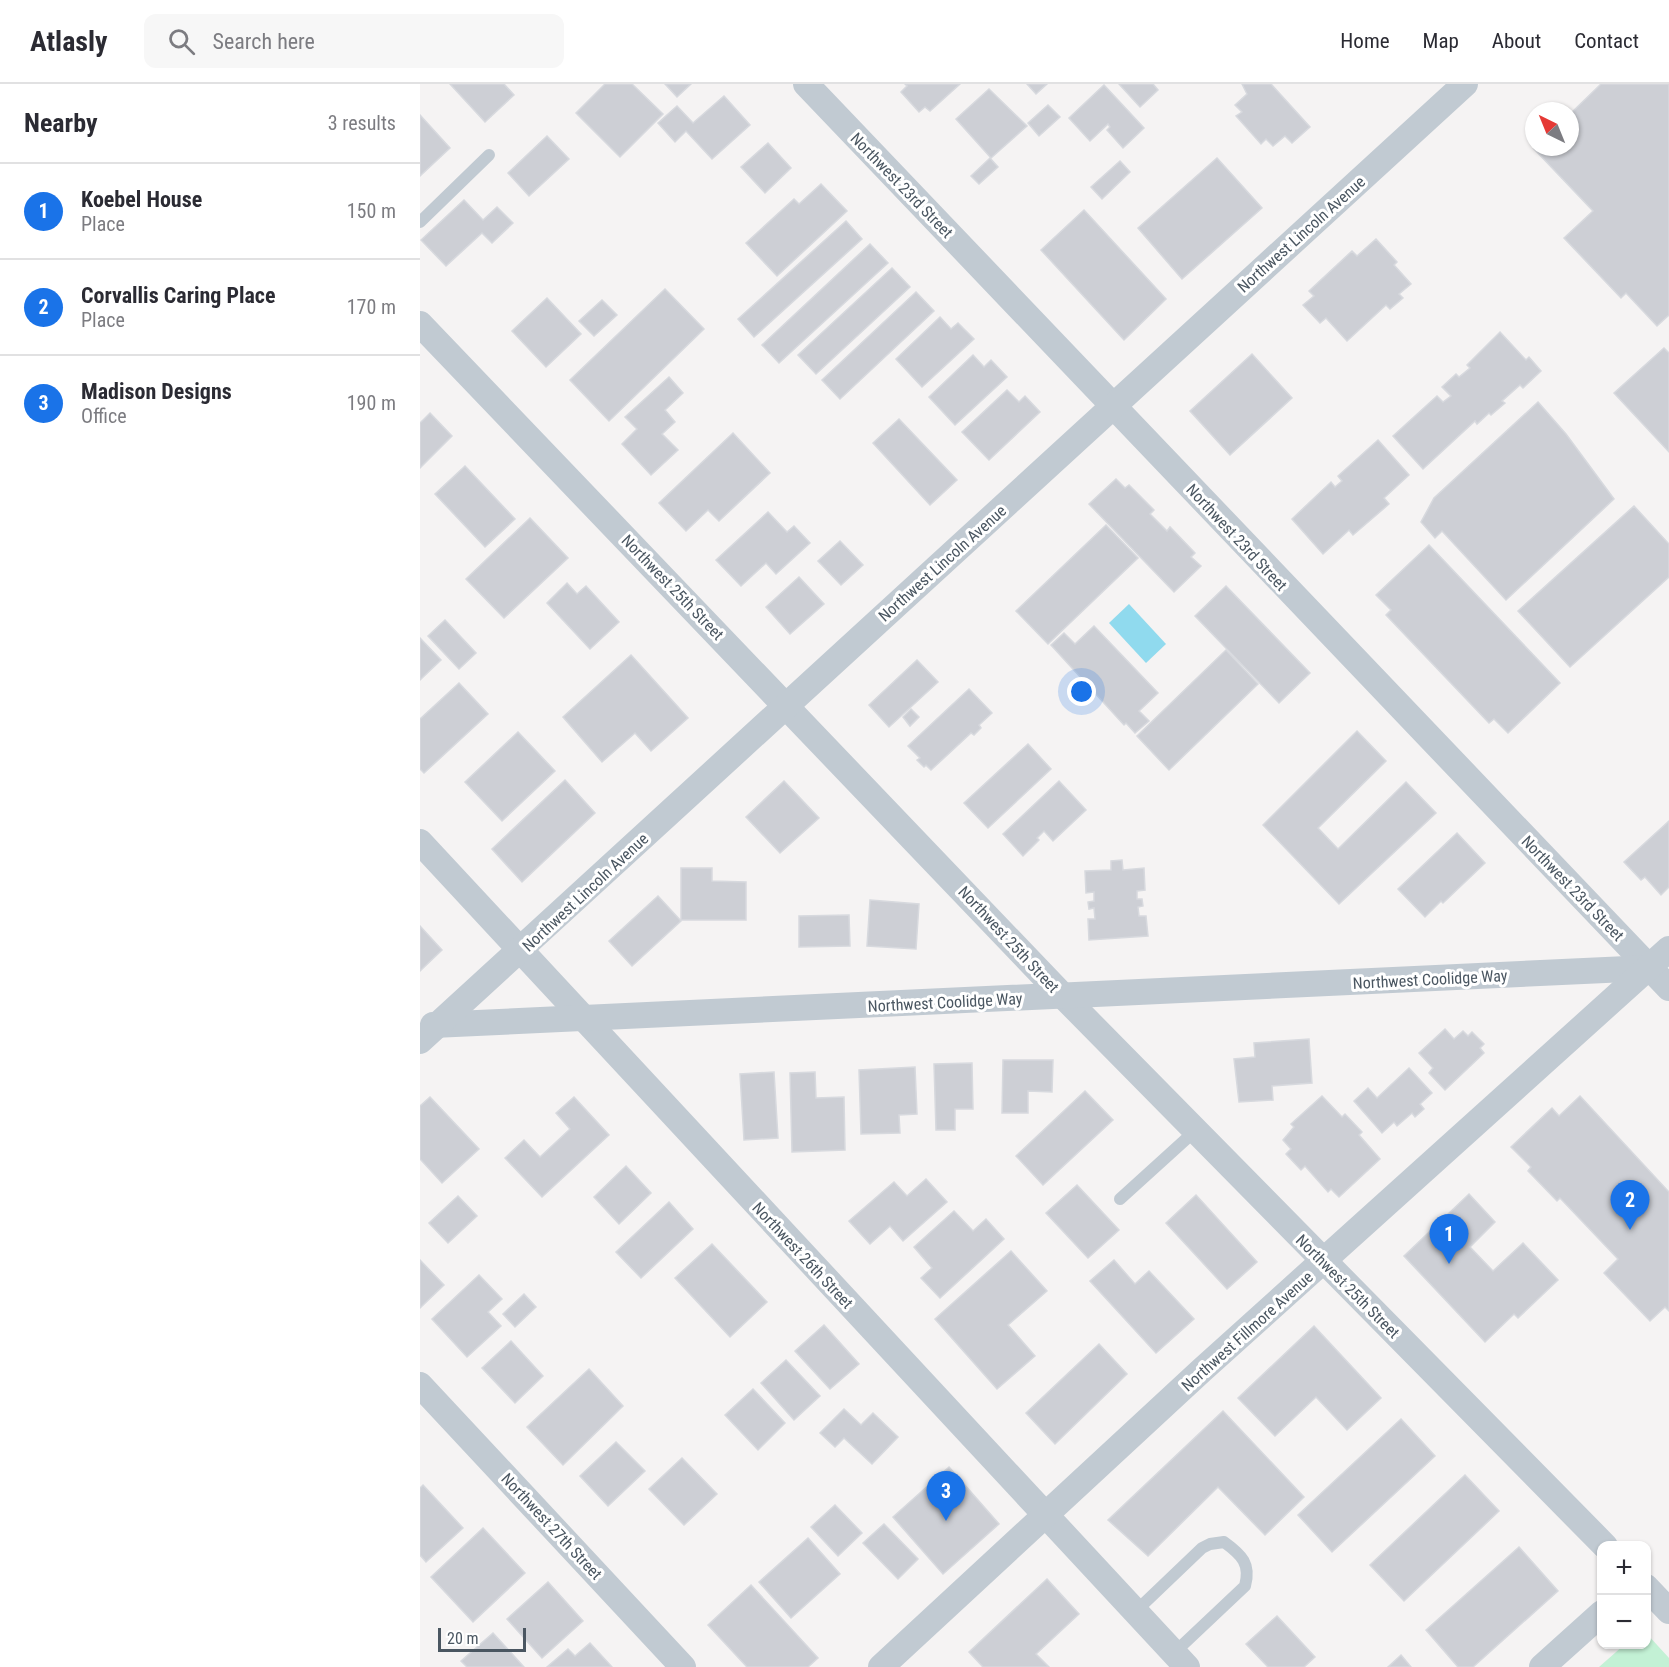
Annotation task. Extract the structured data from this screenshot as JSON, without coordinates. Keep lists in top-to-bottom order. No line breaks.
{"streets":{"street":["Northwest 23rd Street","Northwest Lincoln Avenue","Northwest 25th Street","Northwest Coolidge Way","Northwest 26th Street","Northwest Fillmore Avenue","Northwest 27th Street"]},"crossings":[["Northwest 23rd Street","Northwest Lincoln Avenue"],["Northwest 23rd Street","Northwest Coolidge Way"],["Northwest 23rd Street","Northwest Fillmore Avenue"],["Northwest Lincoln Avenue","Northwest 25th Street"],["Northwest Lincoln Avenue","Northwest Coolidge Way"],["Northwest Lincoln Avenue","Northwest 26th Street"],["Northwest 25th Street","Northwest Coolidge Way"],["Northwest 25th Street","Northwest Fillmore Avenue"],["Northwest Coolidge Way","Northwest 26th Street"],["Northwest Coolidge Way","Northwest Fillmore Avenue"],["Northwest 26th Street","Northwest Fillmore Avenue"]],"scale_bar":"20 m","north":"top left","page":{"header":"Atlasly","search":"Search here","nav":["Home","Map","About","Contact"],"heading":["Nearby","3 results"],"list":[{"mark":"1","name":"Koebel House","note":"Place","value":"150 m"},{"mark":"2","name":"Corvallis Caring Place","note":"Place","value":"170 m"},{"mark":"3","name":"Madison Designs","note":"Office","value":"190 m"}],"pins":["2","1","3"],"map_buttons":["+","−"],"scale":"20 m"}}
